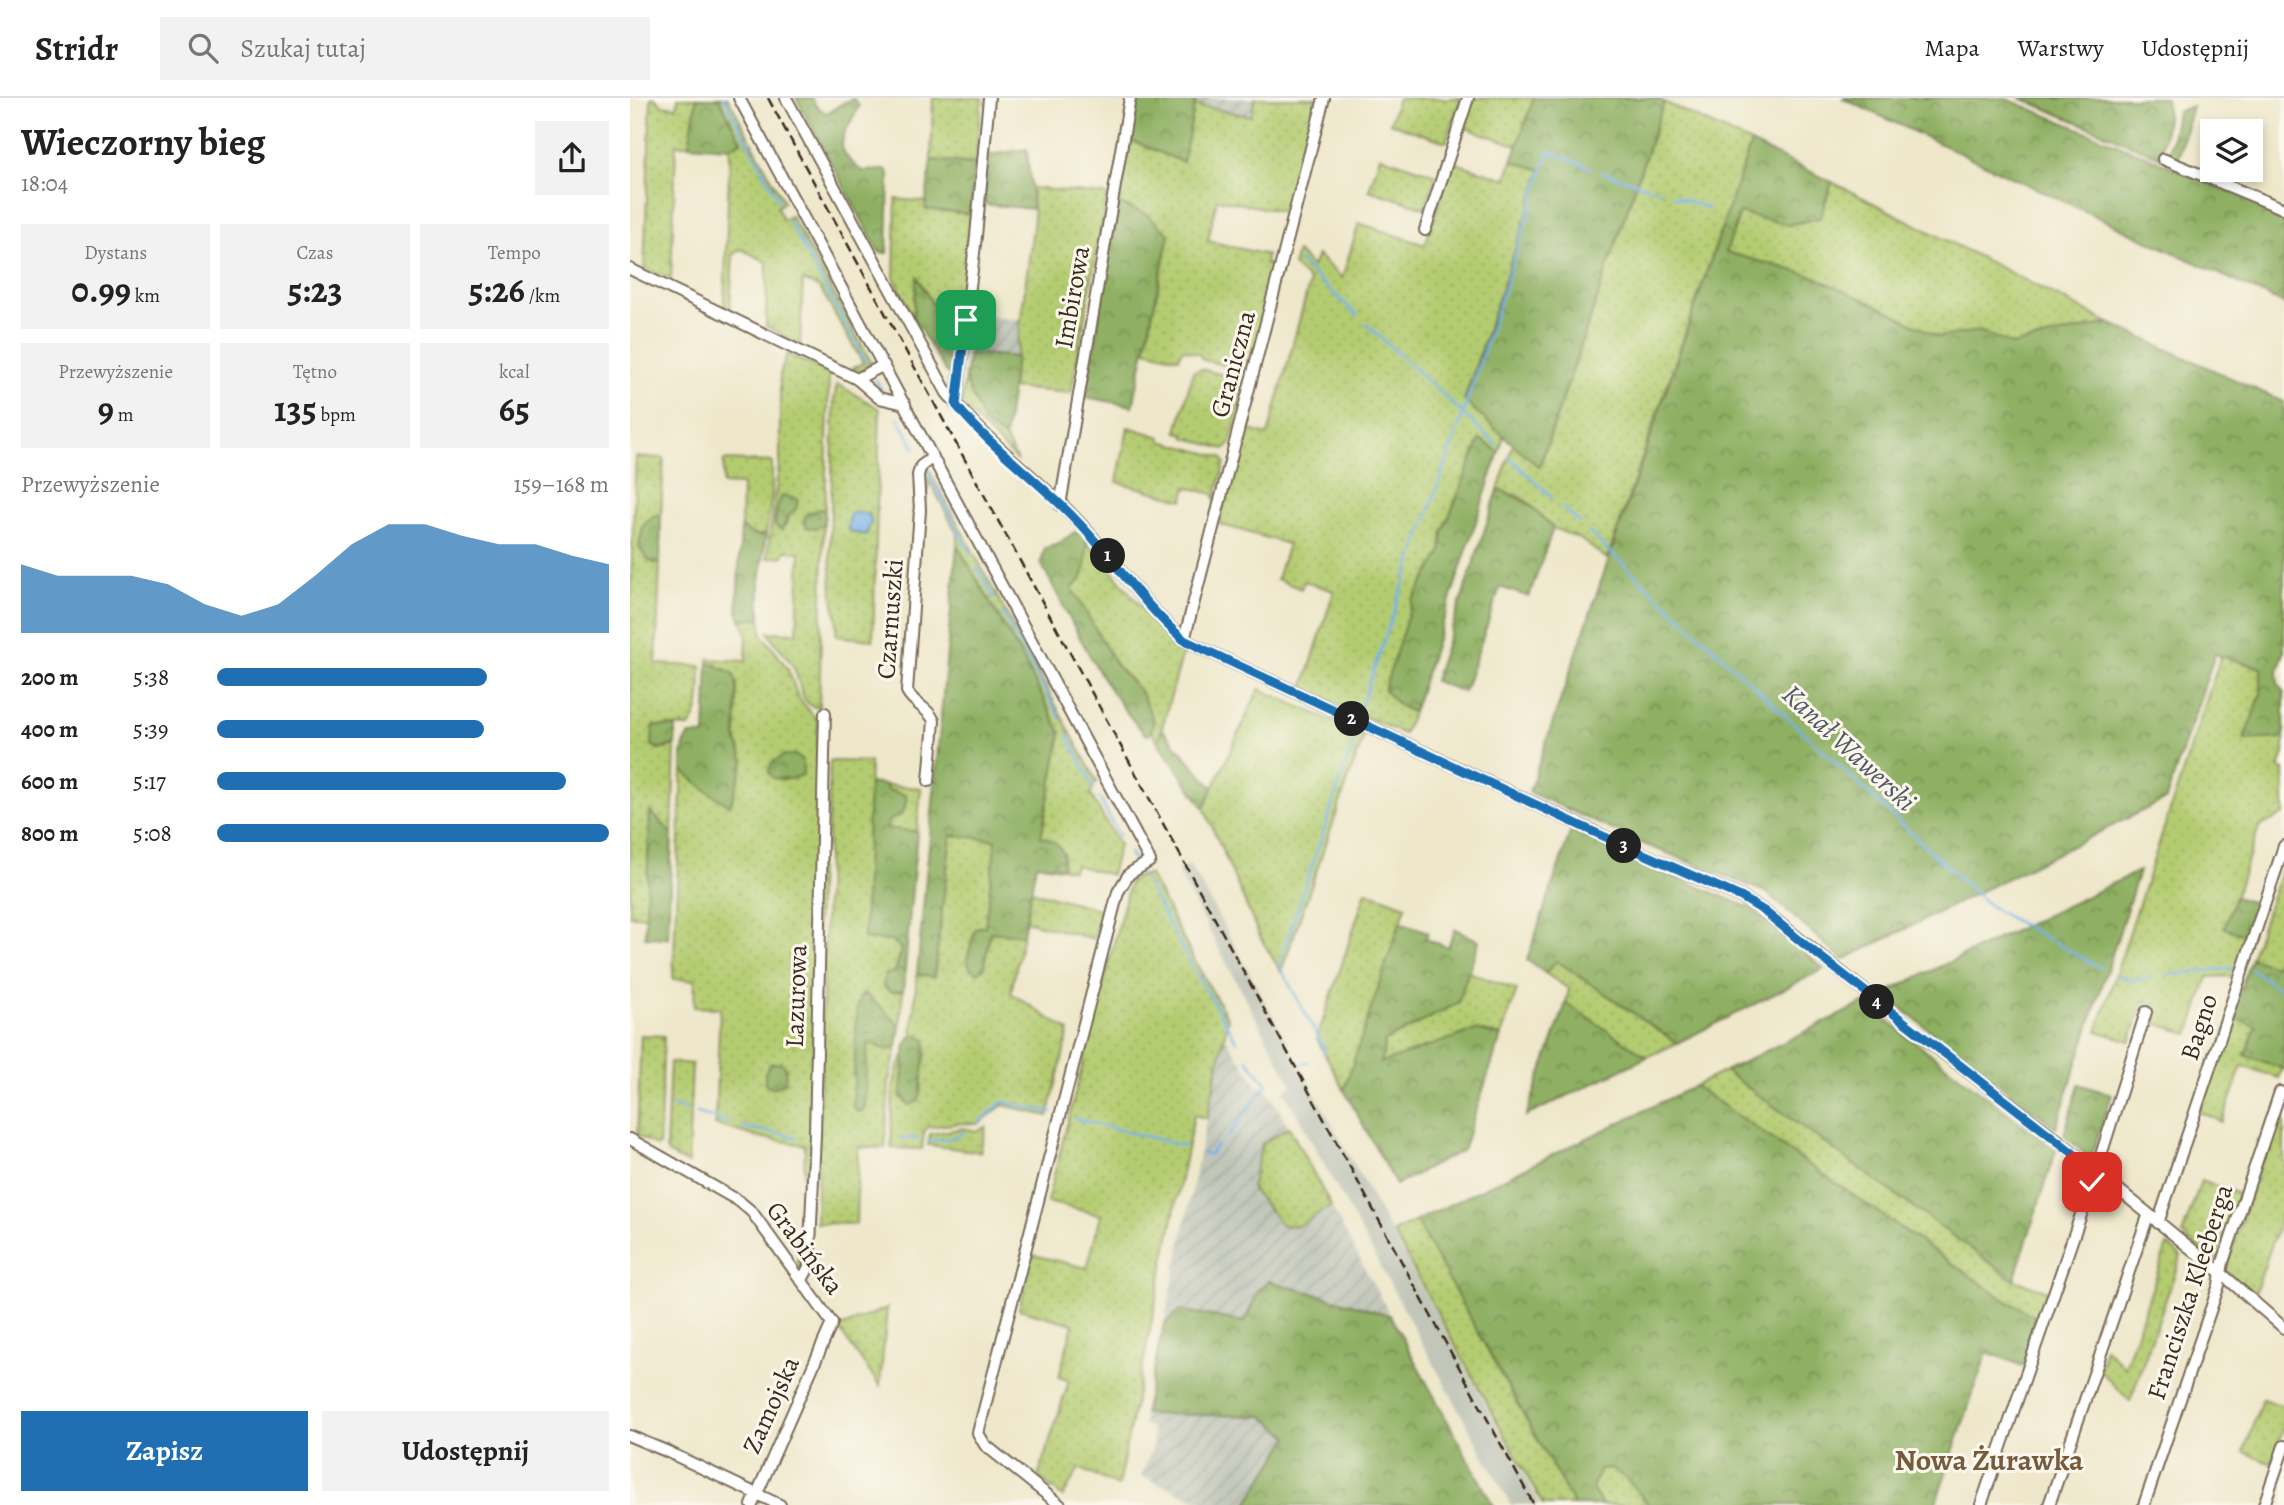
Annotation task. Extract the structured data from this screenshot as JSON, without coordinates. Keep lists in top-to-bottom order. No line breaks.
{"streets":{"street":["Imbirowa","Graniczna","Czarnuszki","Lazurowa","Bagno","Grabińska","Franciszka Kleeberga","Zamojska"]},"crossings":[["Lazurowa","Grabińska"],["Grabińska","Zamojska"]],"districts":["Nowa Żurawka"],"water":["Kanał Wawerski"],"page":{"header":"Stridr","search":"Szukaj tutaj","nav":["Mapa","Warstwy","Udostępnij"],"heading":["Wieczorny bieg","18:04"],"stats":[["Dystans","0.99 km"],["Czas","5:23"],["Tempo","5:26 /km"],["Przewyższenie","9 m"],["Tętno","135 bpm"],["kcal","65"]],"chart":["Przewyższenie","159–168 m"],"pins":["1","2","3","4"],"list":[{"name":"200 m","note":"5:38"},{"name":"400 m","note":"5:39"},{"name":"600 m","note":"5:17"},{"name":"800 m","note":"5:08"}],"buttons":["Zapisz","Udostępnij"]}}
